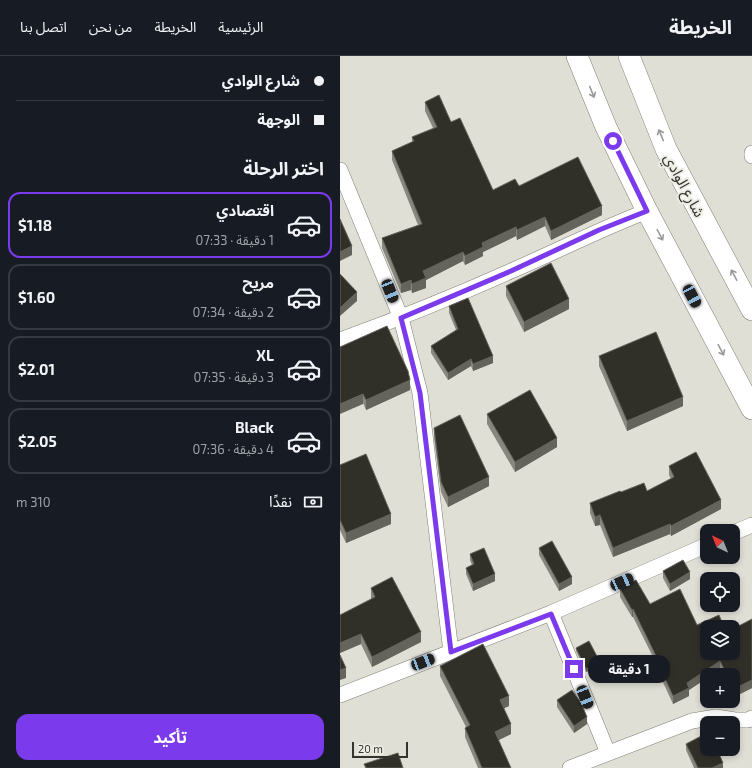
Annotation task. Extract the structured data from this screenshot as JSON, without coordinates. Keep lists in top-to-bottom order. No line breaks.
{"streets":{"main road":["شارع الوادي"]},"scale_bar":"20 m","north":"top left","page":{"header":"الخريطة","nav":["الرئيسية","الخريطة","من نحن","اتصل بنا"],"banner":["شارع الوادي","الوجهة"],"heading":"اختر الرحلة","list":[{"name":"اقتصادي","note":"1 دقيقة · 07:33","value":"$1.18"},{"name":"مريح","note":"2 دقيقة · 07:34","value":"$1.60"},{"name":"XL","note":"3 دقيقة · 07:35","value":"$2.01"},{"name":"Black","note":"4 دقيقة · 07:36","value":"$2.05"}],"pay":["نقدًا","310 m"],"map_buttons":["+","−"],"bubble":"1 دقيقة","buttons":"تأكيد","scale":"20 m"}}
